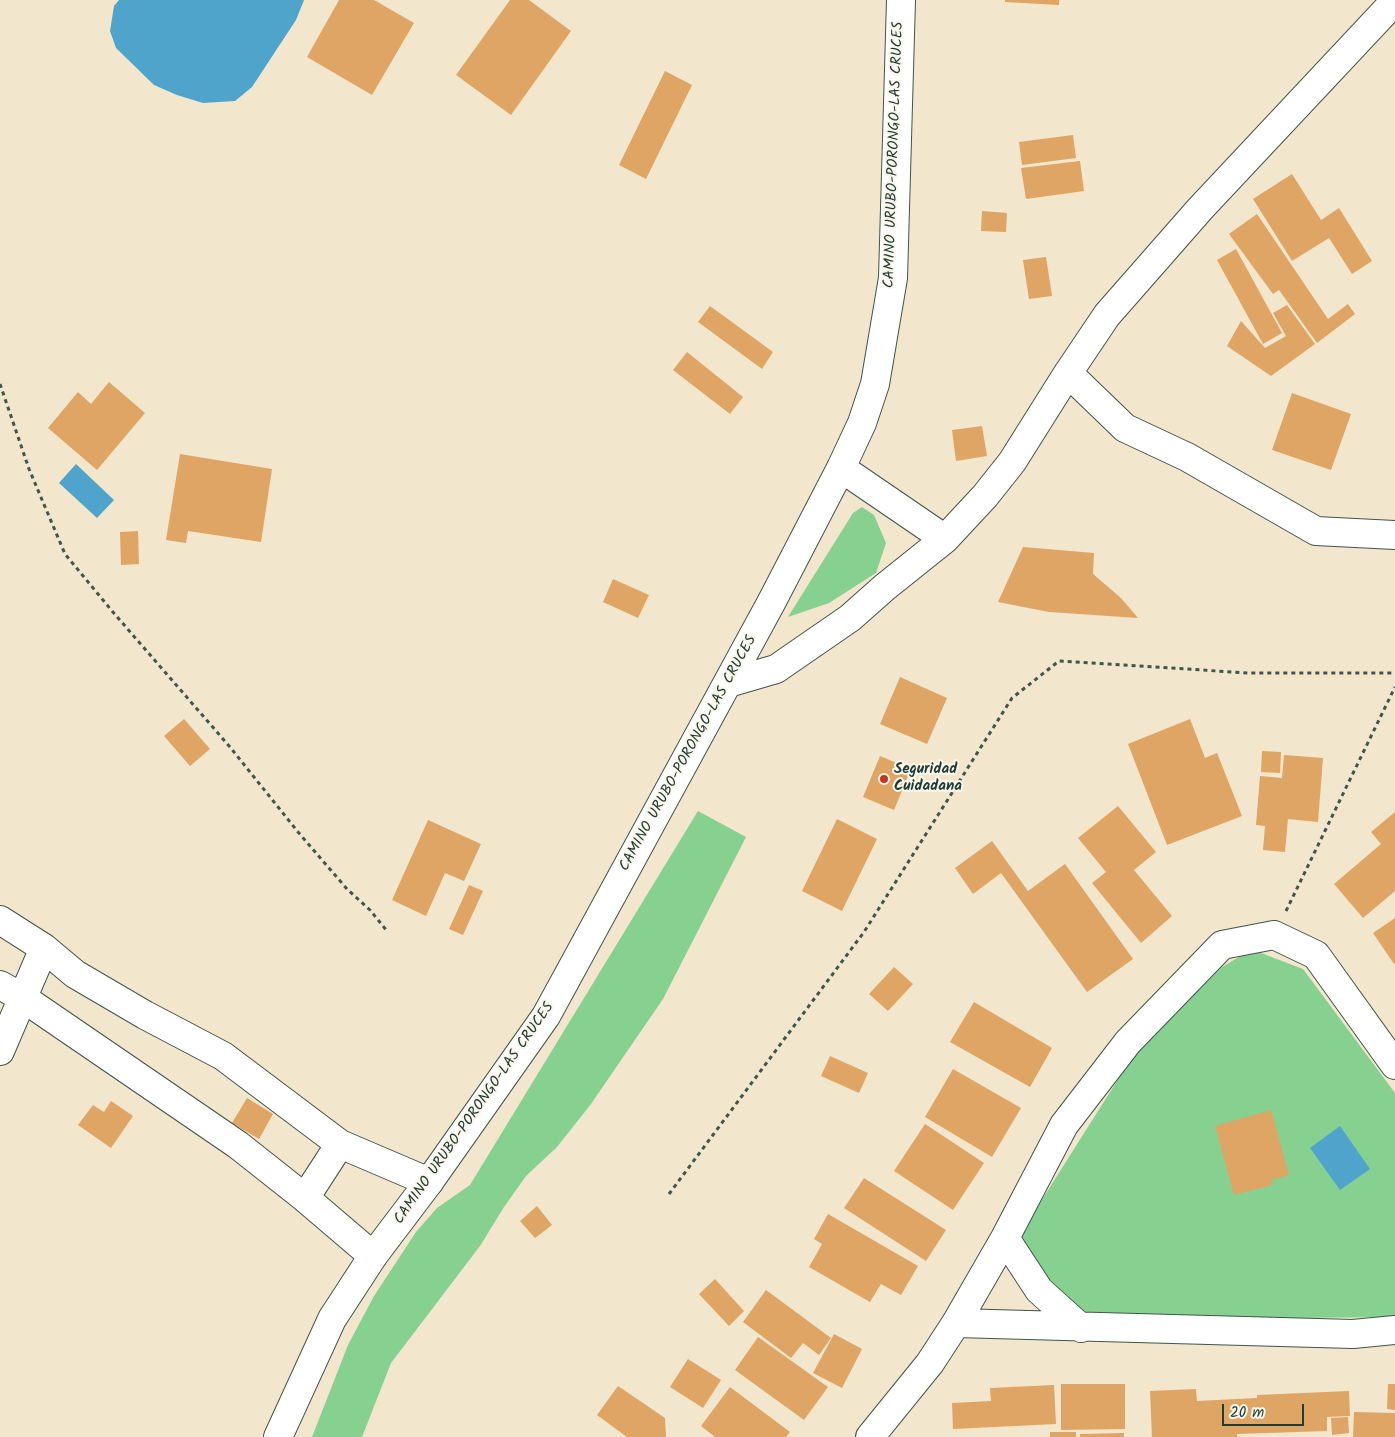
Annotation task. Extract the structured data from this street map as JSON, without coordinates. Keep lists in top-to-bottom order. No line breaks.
{"streets":{"street":["CAMINO URUBO-PORONGO-LAS CRUCES"]},"places":["Seguridad Cuidadana"],"scale_bar":"20 m"}
